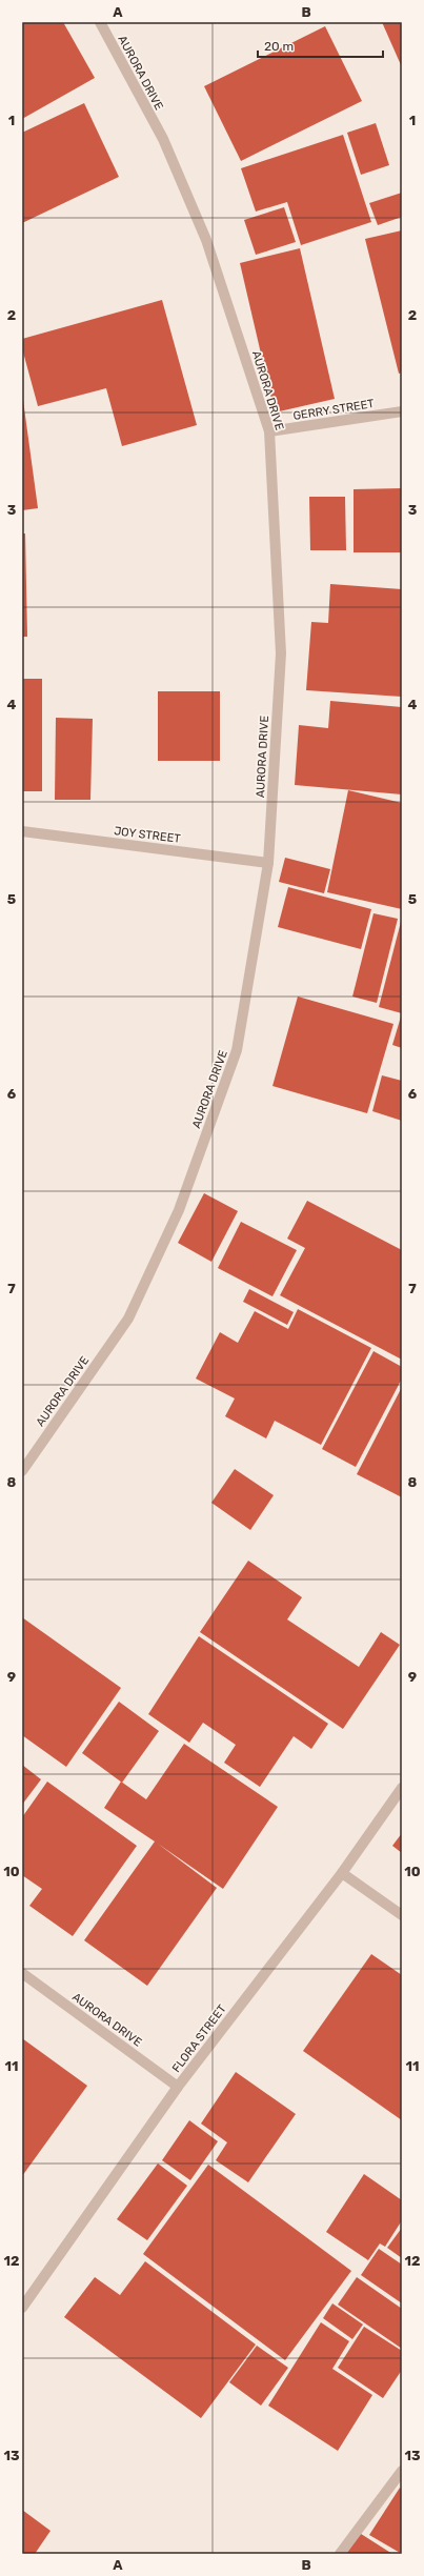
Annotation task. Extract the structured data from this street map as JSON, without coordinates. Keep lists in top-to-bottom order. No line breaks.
{"streets":{"street":["AURORA DRIVE","GERRY STREET","JOY STREET","FLORA STREET"]},"crossings":[["AURORA DRIVE","GERRY STREET"],["AURORA DRIVE","JOY STREET"],["AURORA DRIVE","FLORA STREET"]],"scale_bar":"20 m","grid":{"columns":["A","B"],"rows":["1","2","3","4","5","6","7","8","9","10","11","12","13"]}}
